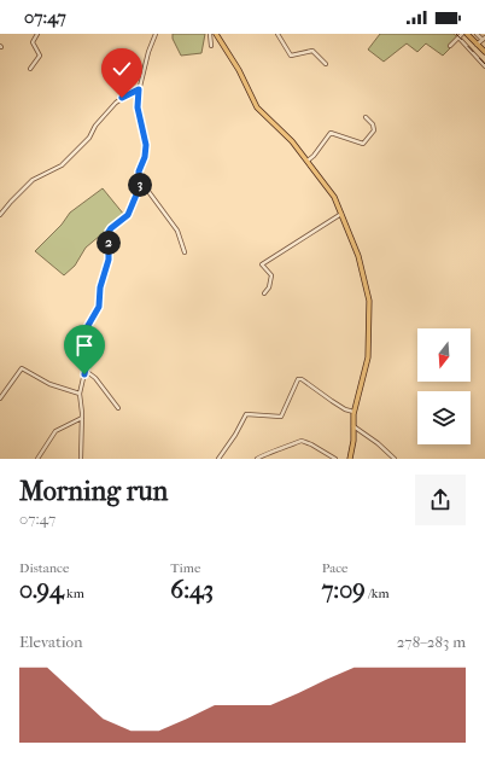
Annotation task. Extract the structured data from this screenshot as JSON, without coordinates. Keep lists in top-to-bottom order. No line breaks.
{"north":"bottom","page":{"status":"07:47","pins":["3","2"],"heading":["Morning run","07:47"],"stats":[["Distance","0.94 km"],["Time","6:43"],["Pace","7:09 /km"]],"chart":["Elevation","278–283 m"]}}
